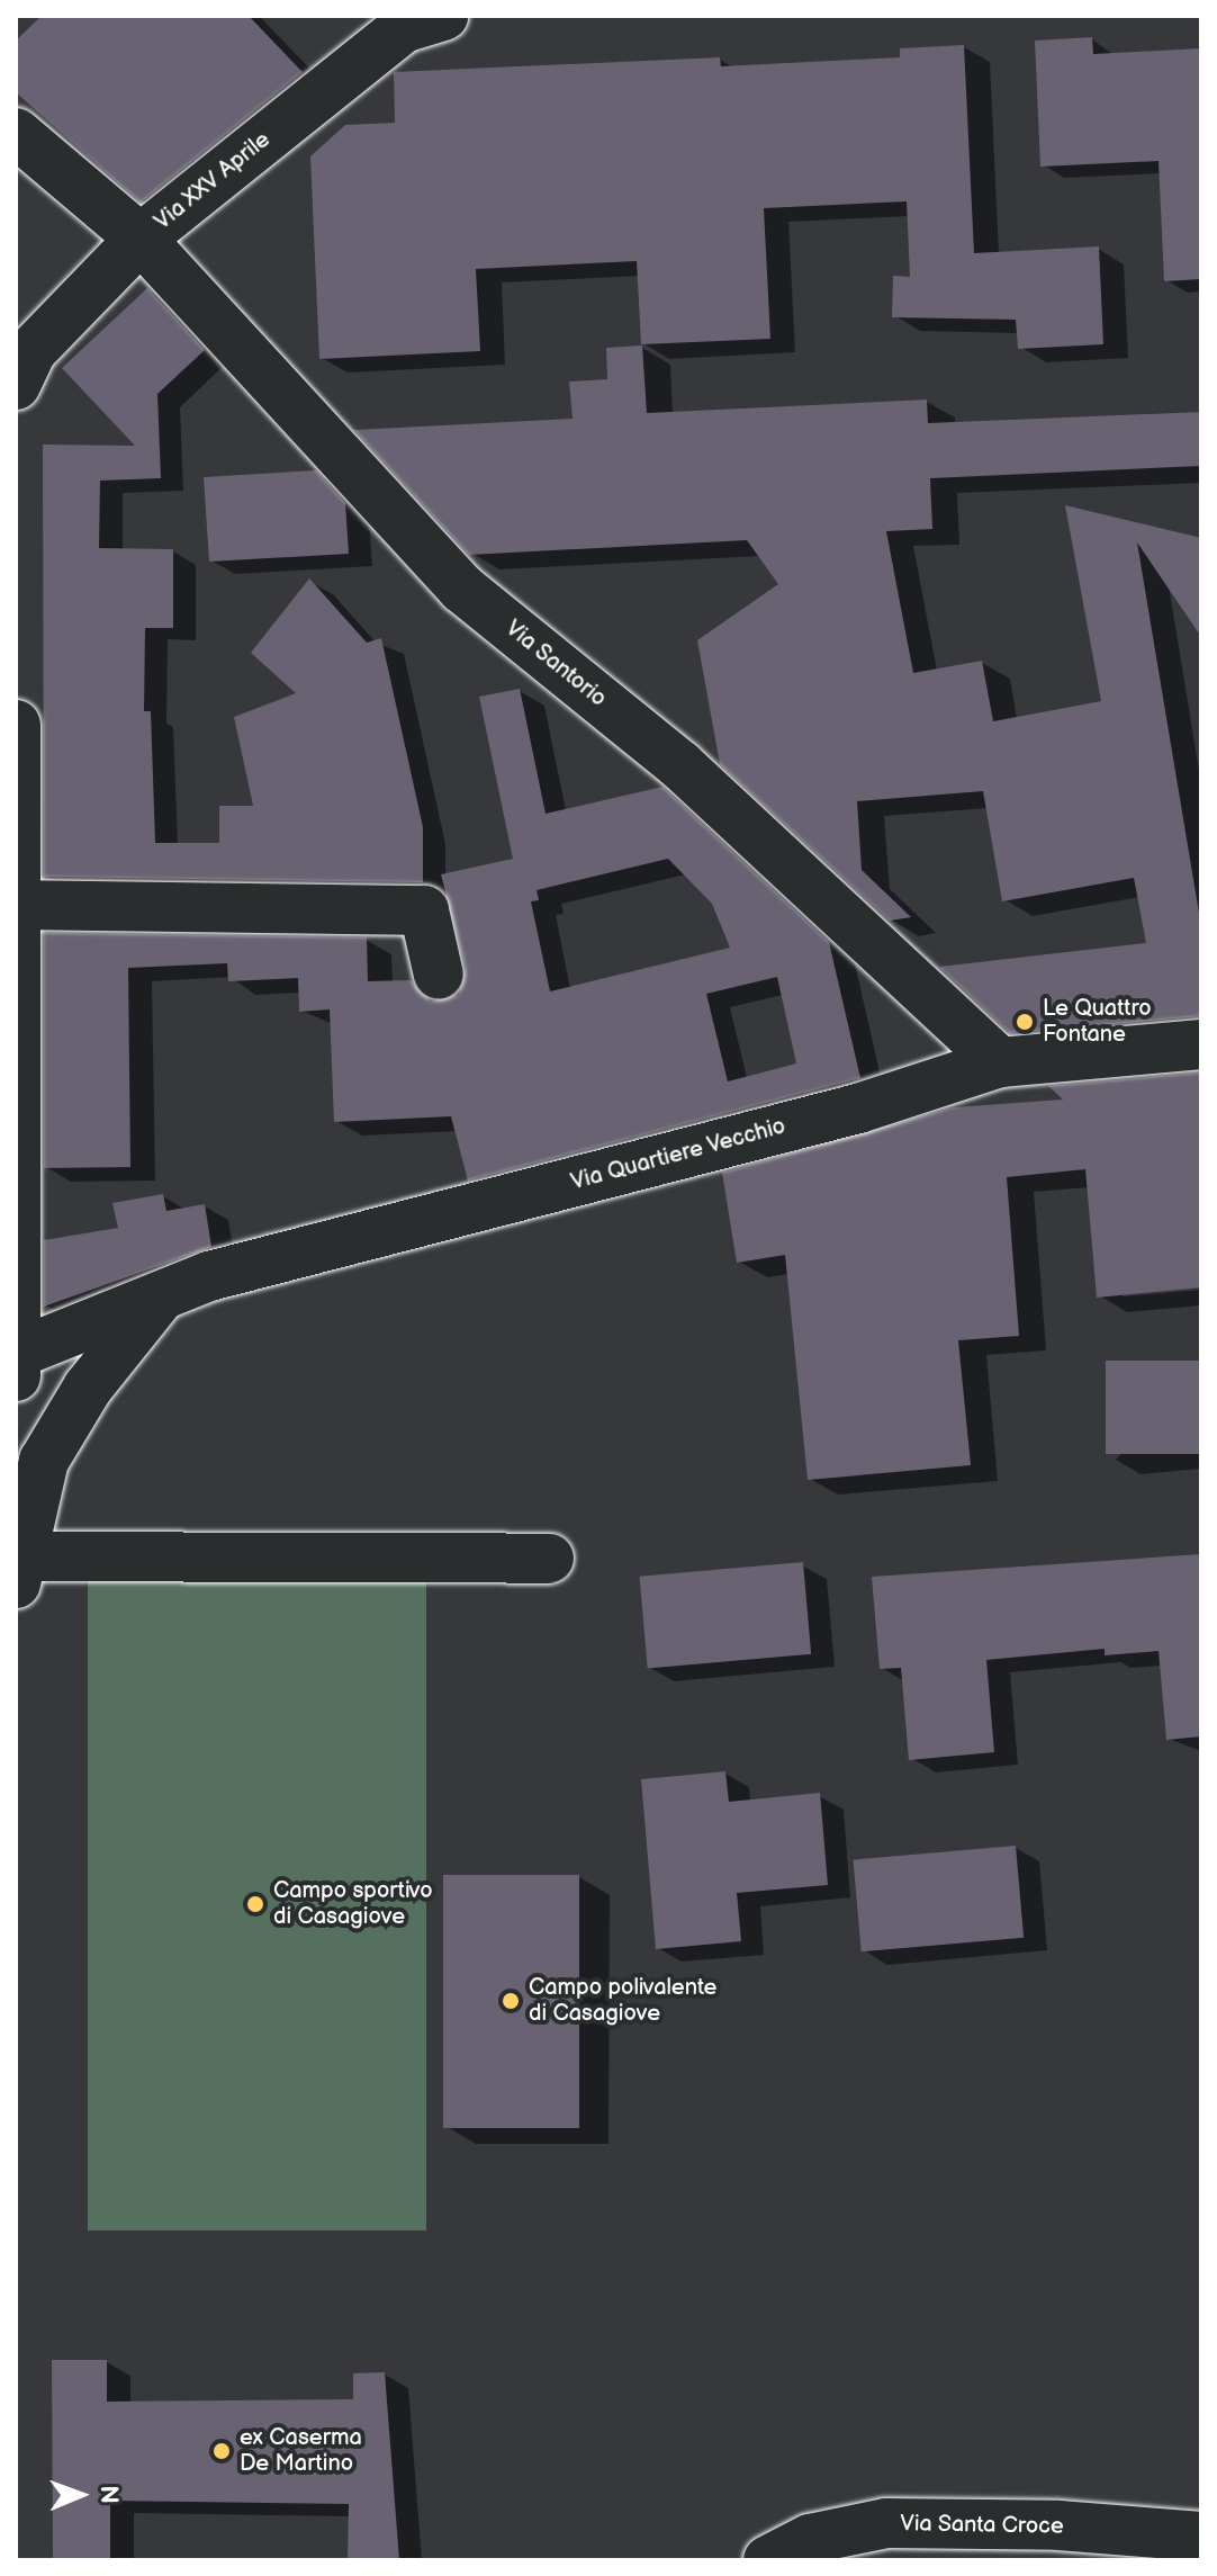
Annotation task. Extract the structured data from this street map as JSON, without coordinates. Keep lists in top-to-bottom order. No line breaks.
{"streets":{"street":["Via XXV Aprile","Via Santorio","Via Quartiere Vecchio","Via Santa Croce"]},"crossings":[["Via XXV Aprile","Via Santorio"],["Via Santorio","Via Quartiere Vecchio"]],"places":["Le Quattro Fontane","Campo sportivo di Casagiove","Campo polivalente di Casagiove","ex Caserma De Martino"],"north":"right"}
